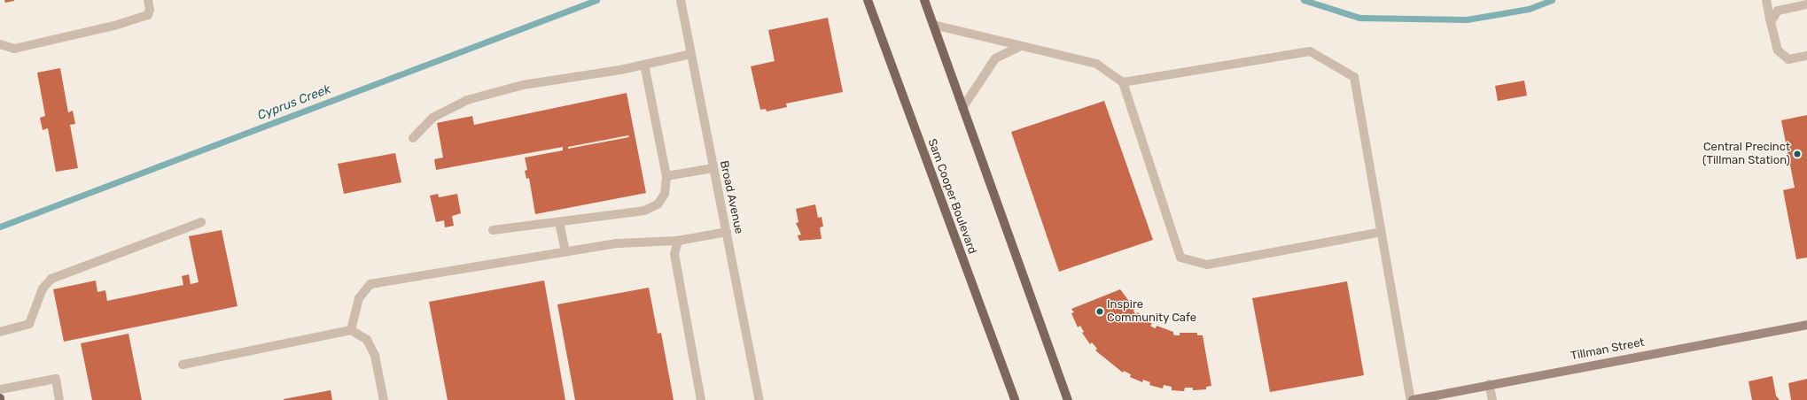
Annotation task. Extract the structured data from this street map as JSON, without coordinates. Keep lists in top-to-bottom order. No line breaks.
{"streets":{"main road":["Sam Cooper Boulevard","Tillman Street"],"street":["Broad Avenue"]},"water":["Cyprus Creek"],"places":["Central Precinct (Tillman Station)","Inspire Community Cafe"]}
